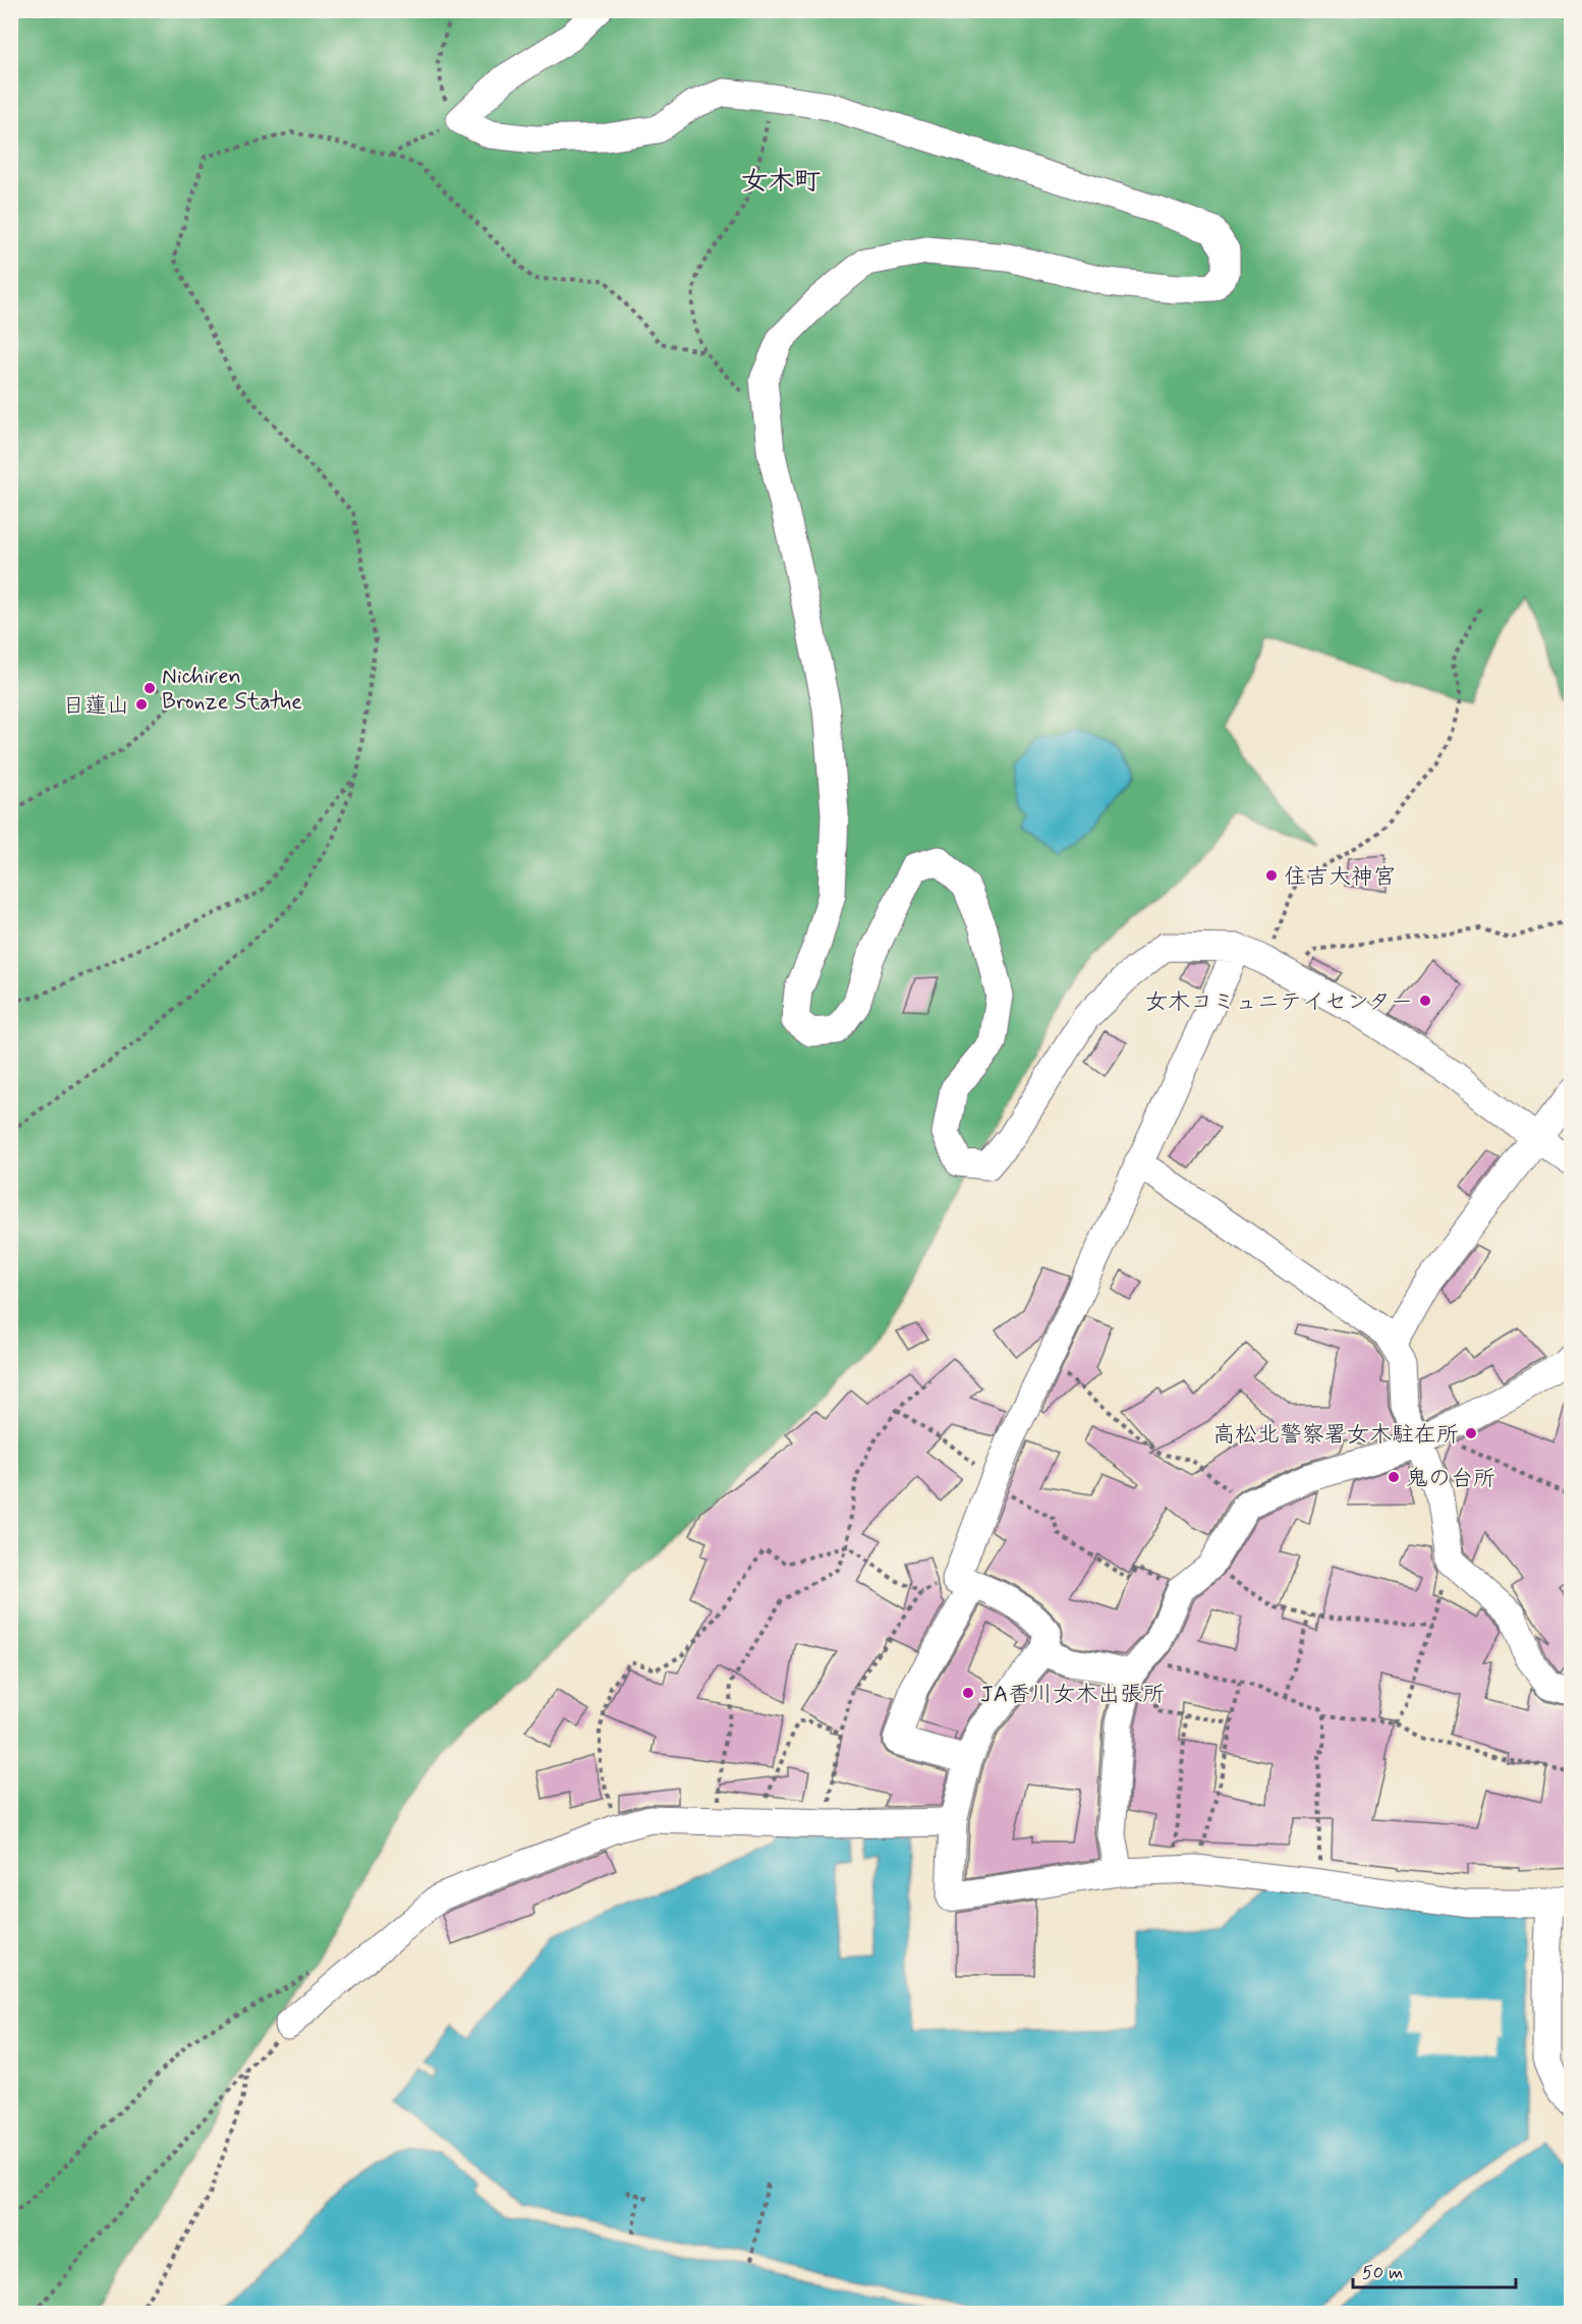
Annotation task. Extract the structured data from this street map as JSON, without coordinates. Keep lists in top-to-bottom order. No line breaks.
{"districts":["女木町"],"places":["Nichiren Bronze Statue","日蓮山","住吉大神宮","女木コミュニテイセンター","高松北警察署女木駐在所","鬼の台所","JA香川女木出張所"],"scale_bar":"50 m"}
